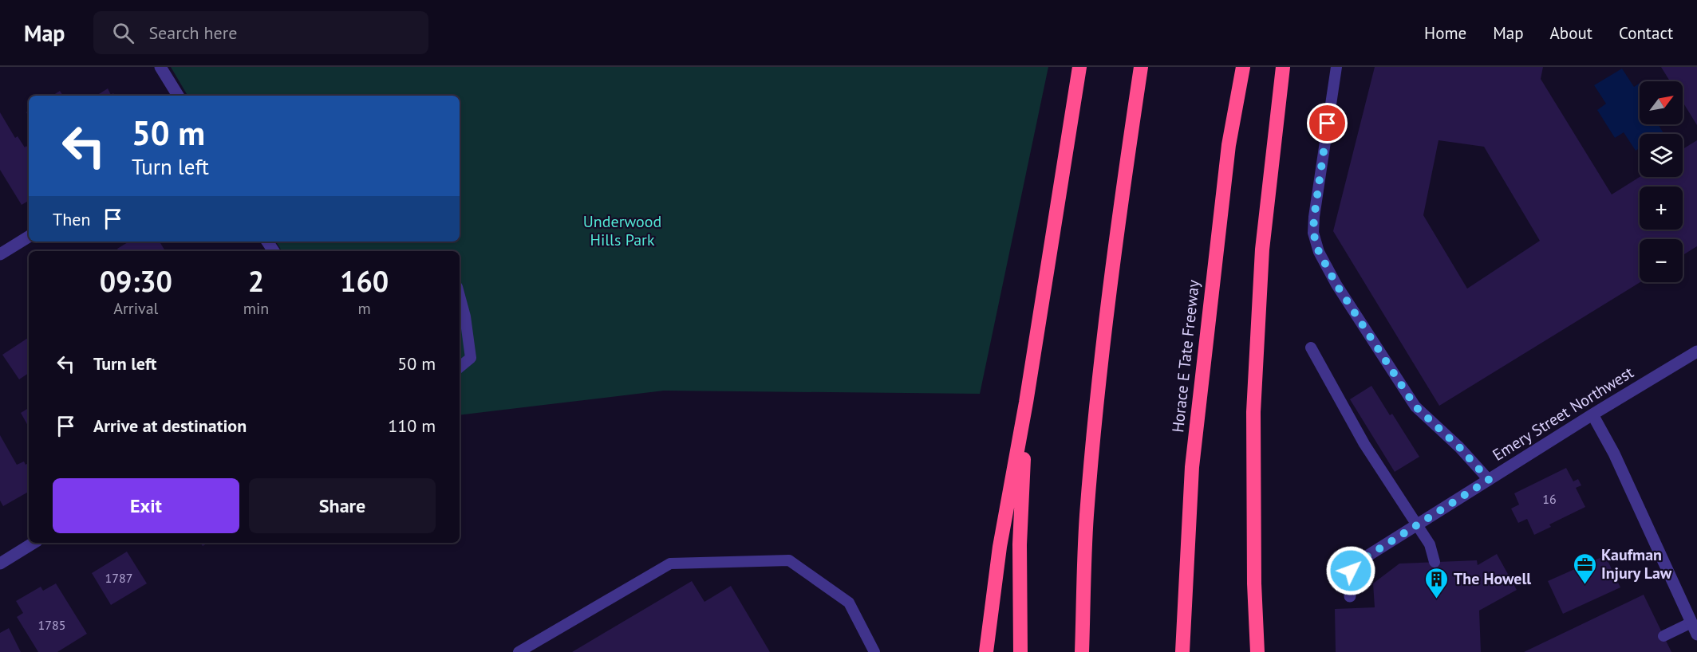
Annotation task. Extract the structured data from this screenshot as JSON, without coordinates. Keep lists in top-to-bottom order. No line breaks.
{"streets":{"highway":["Horace E Tate Freeway"],"street":["Emery Street Northwest"]},"parks":["Underwood Hills Park"],"places":{"office":["Kaufman Injury Law"],"building":["The Howell"]},"house_numbers":["16","1787","1785"],"north":"top right","page":{"header":"Map","search":"Search here","nav":["Home","Map","About","Contact"],"map_buttons":["+","−"],"turn":["50 m","Turn left"],"then":"Then","eta":["09:30","Arrival","2","min","160","m"],"list":[{"name":"Turn left","value":"50 m"},{"name":"Arrive at destination","value":"110 m"}],"buttons":["Exit","Share"]}}
